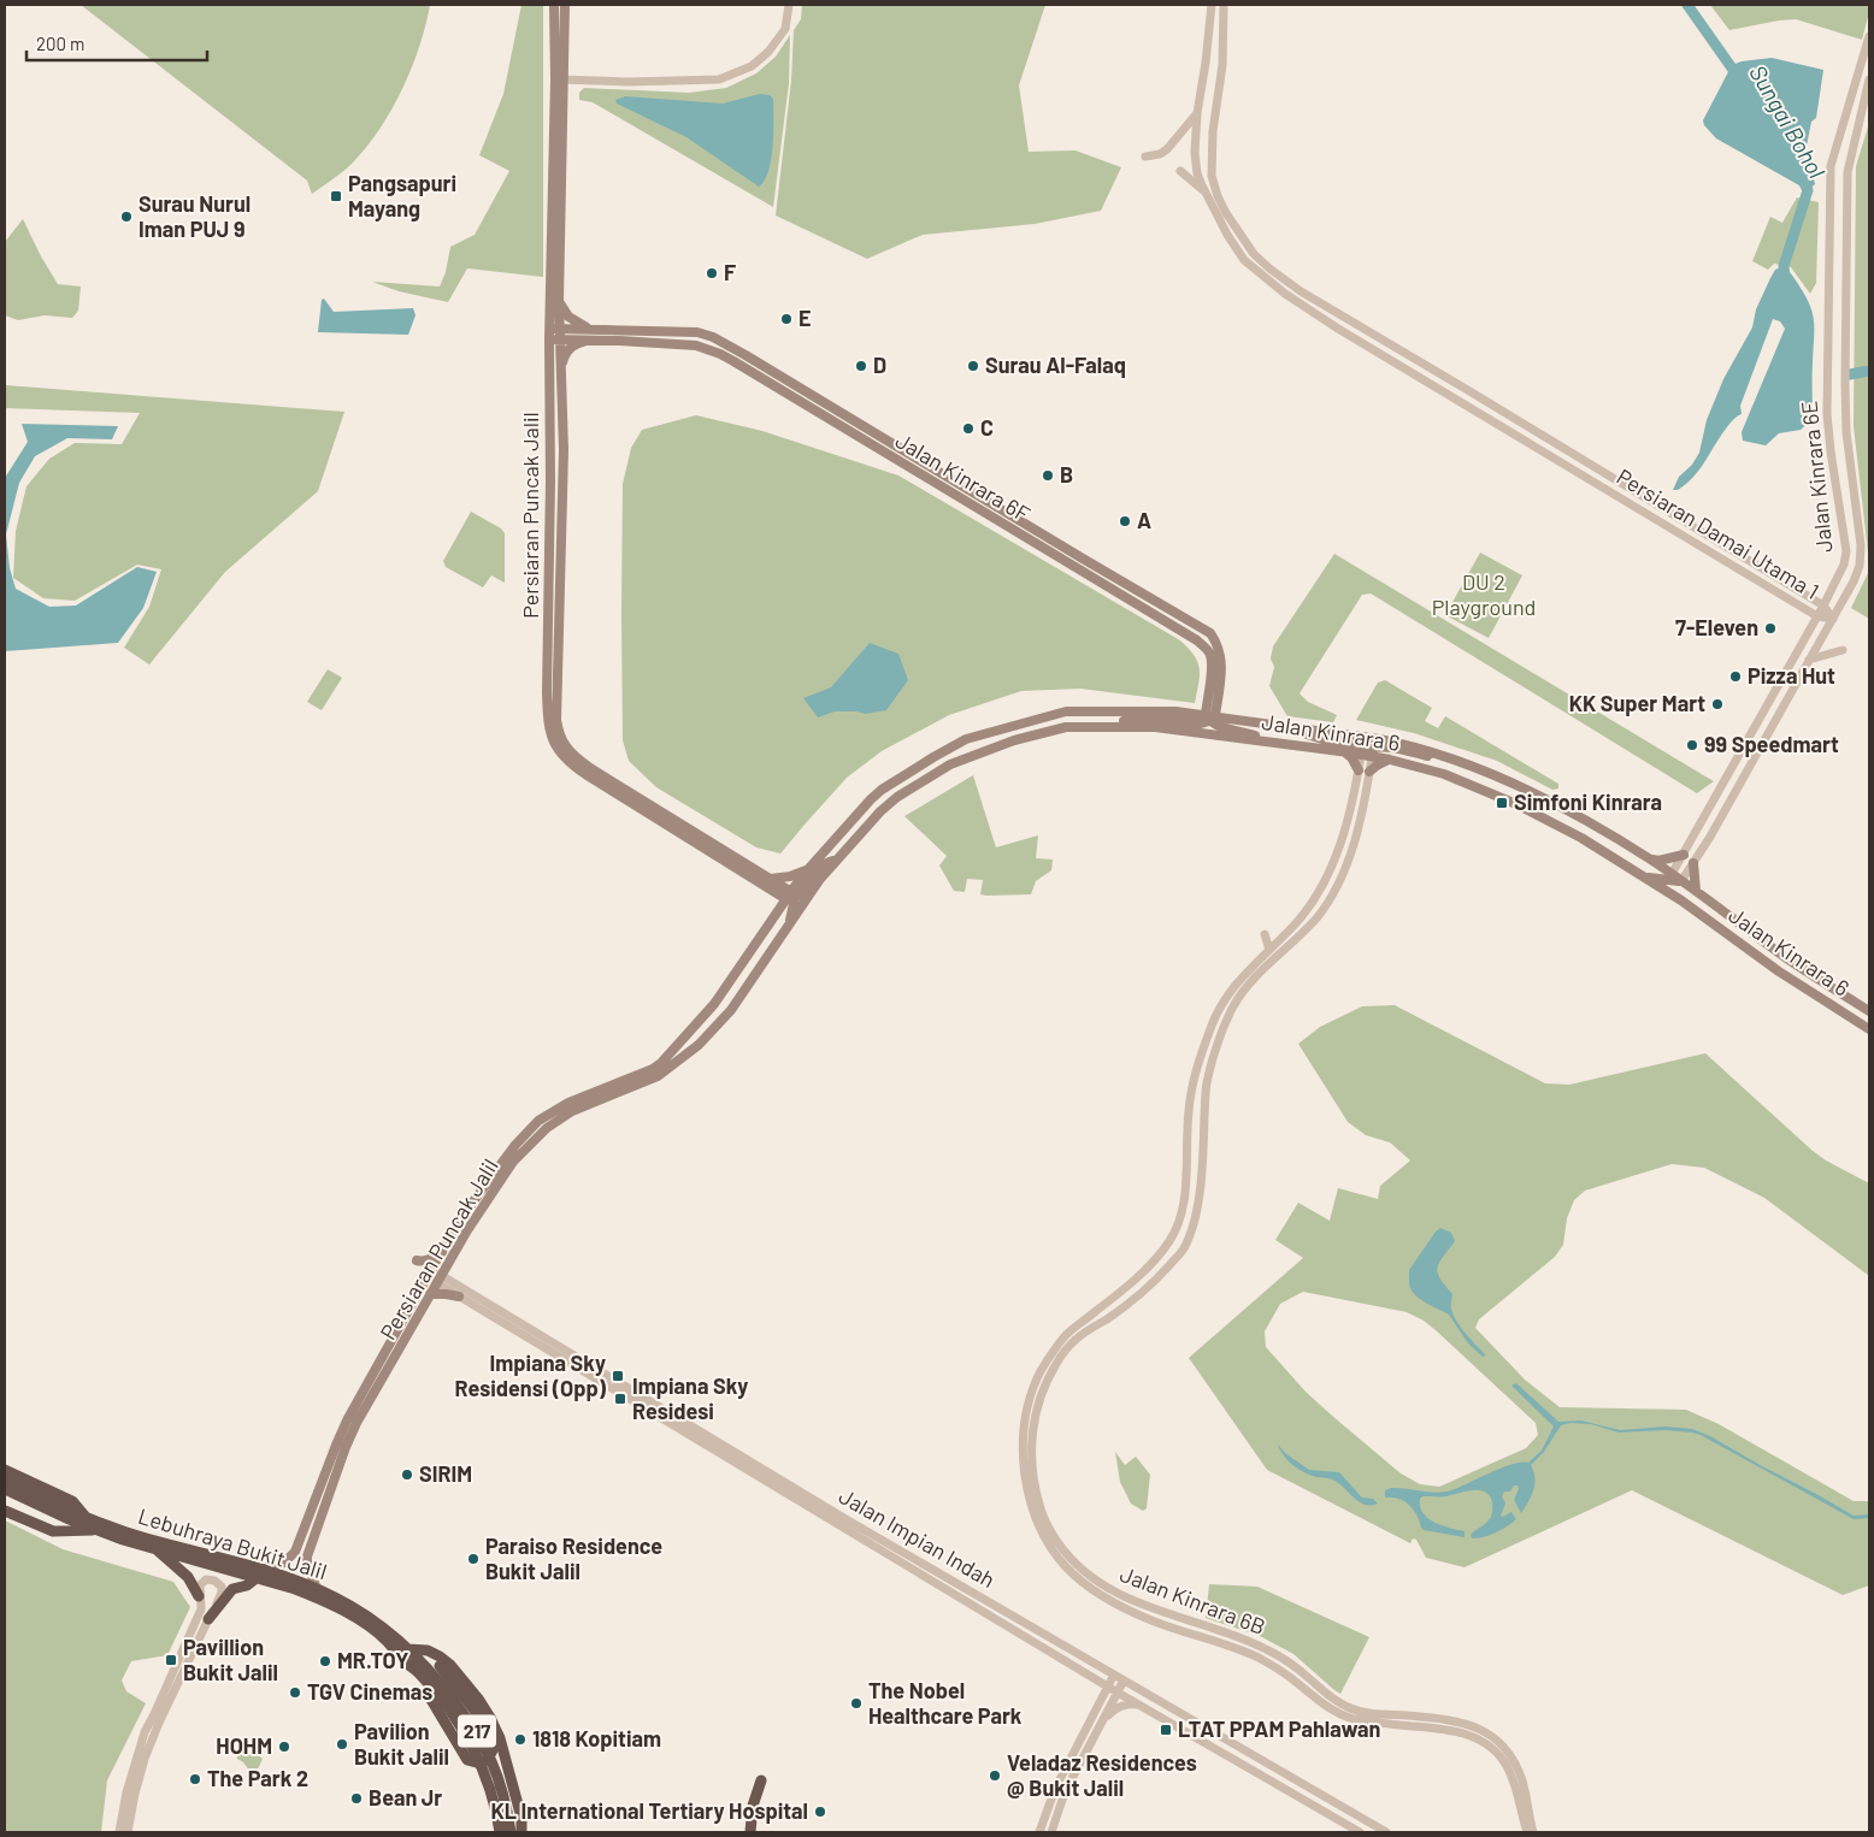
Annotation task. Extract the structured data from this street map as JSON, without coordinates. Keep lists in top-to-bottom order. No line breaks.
{"streets":{"highway":["Lebuhraya Bukit Jalil","217"],"main road":["Jalan Kinrara 6F","Persiaran Puncak Jalil","Jalan Kinrara 6"],"street":["Jalan Kinrara 6E","Persiaran Damai Utama 1","Jalan Impian Indah","Jalan Kinrara 6B"]},"crossings":[["Jalan Kinrara 6E","Persiaran Damai Utama 1"],["Jalan Kinrara 6E","Jalan Kinrara 6"],["Jalan Kinrara 6F","Persiaran Puncak Jalil"],["Jalan Kinrara 6F","Jalan Kinrara 6"],["Persiaran Puncak Jalil","Jalan Kinrara 6"],["Persiaran Puncak Jalil","Jalan Impian Indah"],["Persiaran Puncak Jalil","Lebuhraya Bukit Jalil"],["Jalan Kinrara 6","Jalan Kinrara 6B"]],"water":["Sungai Bohol"],"parks":["DU 2 Playground"],"places":{"transit":["Pangsapuri Mayang","Simfoni Kinrara","Impiana Sky Residensi (Opp)","Impiana Sky Residesi","Pavillion Bukit Jalil","LTAT PPAM Pahlawan"],"other":["Surau Nurul Iman PUJ 9","F","E","D","Surau Al-Falaq","C","B","A","7-Eleven","Pizza Hut","KK Super Mart","99 Speedmart","SIRIM","Paraiso Residence Bukit Jalil","MR.TOY","TGV Cinemas","The Nobel Healthcare Park","1818 Kopitiam","Pavilion Bukit Jalil","HOHM","Veladaz Residences @ Bukit Jalil","The Park 2","Bean Jr","KL International Tertiary Hospital"]},"scale_bar":"200 m"}
